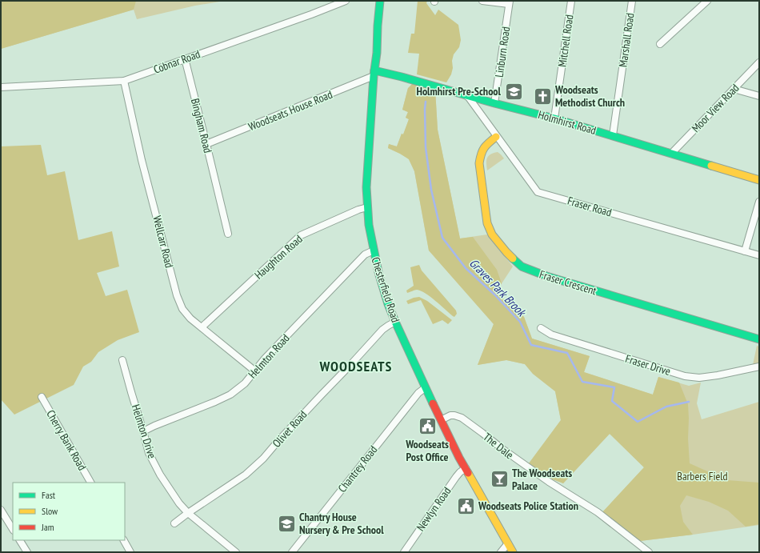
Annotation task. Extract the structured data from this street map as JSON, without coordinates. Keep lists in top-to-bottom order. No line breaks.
{"streets":{"main road":["Holmhirst Road","Fraser Crescent","Chesterfield Road"],"street":["Marshall Road","Mitchell Road","Linburn Road","Cobnar Road","Moor View Road","Woodseats House Road","Bingham Road","Fraser Road","Wellcarr Road","Haughton Road","Helmton Road","Fraser Drive","Olivet Road","Helmton Drive","Cherry Bank Road","The Dale","Chantrey Road","Newlyn Road"]},"crossings":[["Marshall Road","Holmhirst Road"],["Mitchell Road","Holmhirst Road"],["Linburn Road","Holmhirst Road"],["Cobnar Road","Bingham Road"],["Cobnar Road","Wellcarr Road"],["Moor View Road","Holmhirst Road"],["Woodseats House Road","Holmhirst Road"],["Woodseats House Road","Bingham Road"],["Woodseats House Road","Chesterfield Road"],["Holmhirst Road","Fraser Road"],["Holmhirst Road","Chesterfield Road"],["Fraser Road","Fraser Crescent"],["Wellcarr Road","Haughton Road"],["Wellcarr Road","Helmton Road"],["Haughton Road","Chesterfield Road"],["Chesterfield Road","Helmton Road"],["Chesterfield Road","Olivet Road"],["Chesterfield Road","The Dale"],["Chesterfield Road","Chantrey Road"],["Chesterfield Road","Newlyn Road"],["Helmton Road","Helmton Drive"],["Olivet Road","Helmton Drive"]],"districts":["WOODSEATS"],"water":["Graves Park Brook"],"parks":["Barbers Field"],"places":{"school or university":["Holmhirst Pre-School","Chantry House Nursery & Pre School"],"church":["Woodseats Methodist Church"],"public building":["Woodseats Post Office","Woodseats Police Station"],"bar":["The Woodseats Palace"]},"legend":["Fast","Slow","Jam"]}
